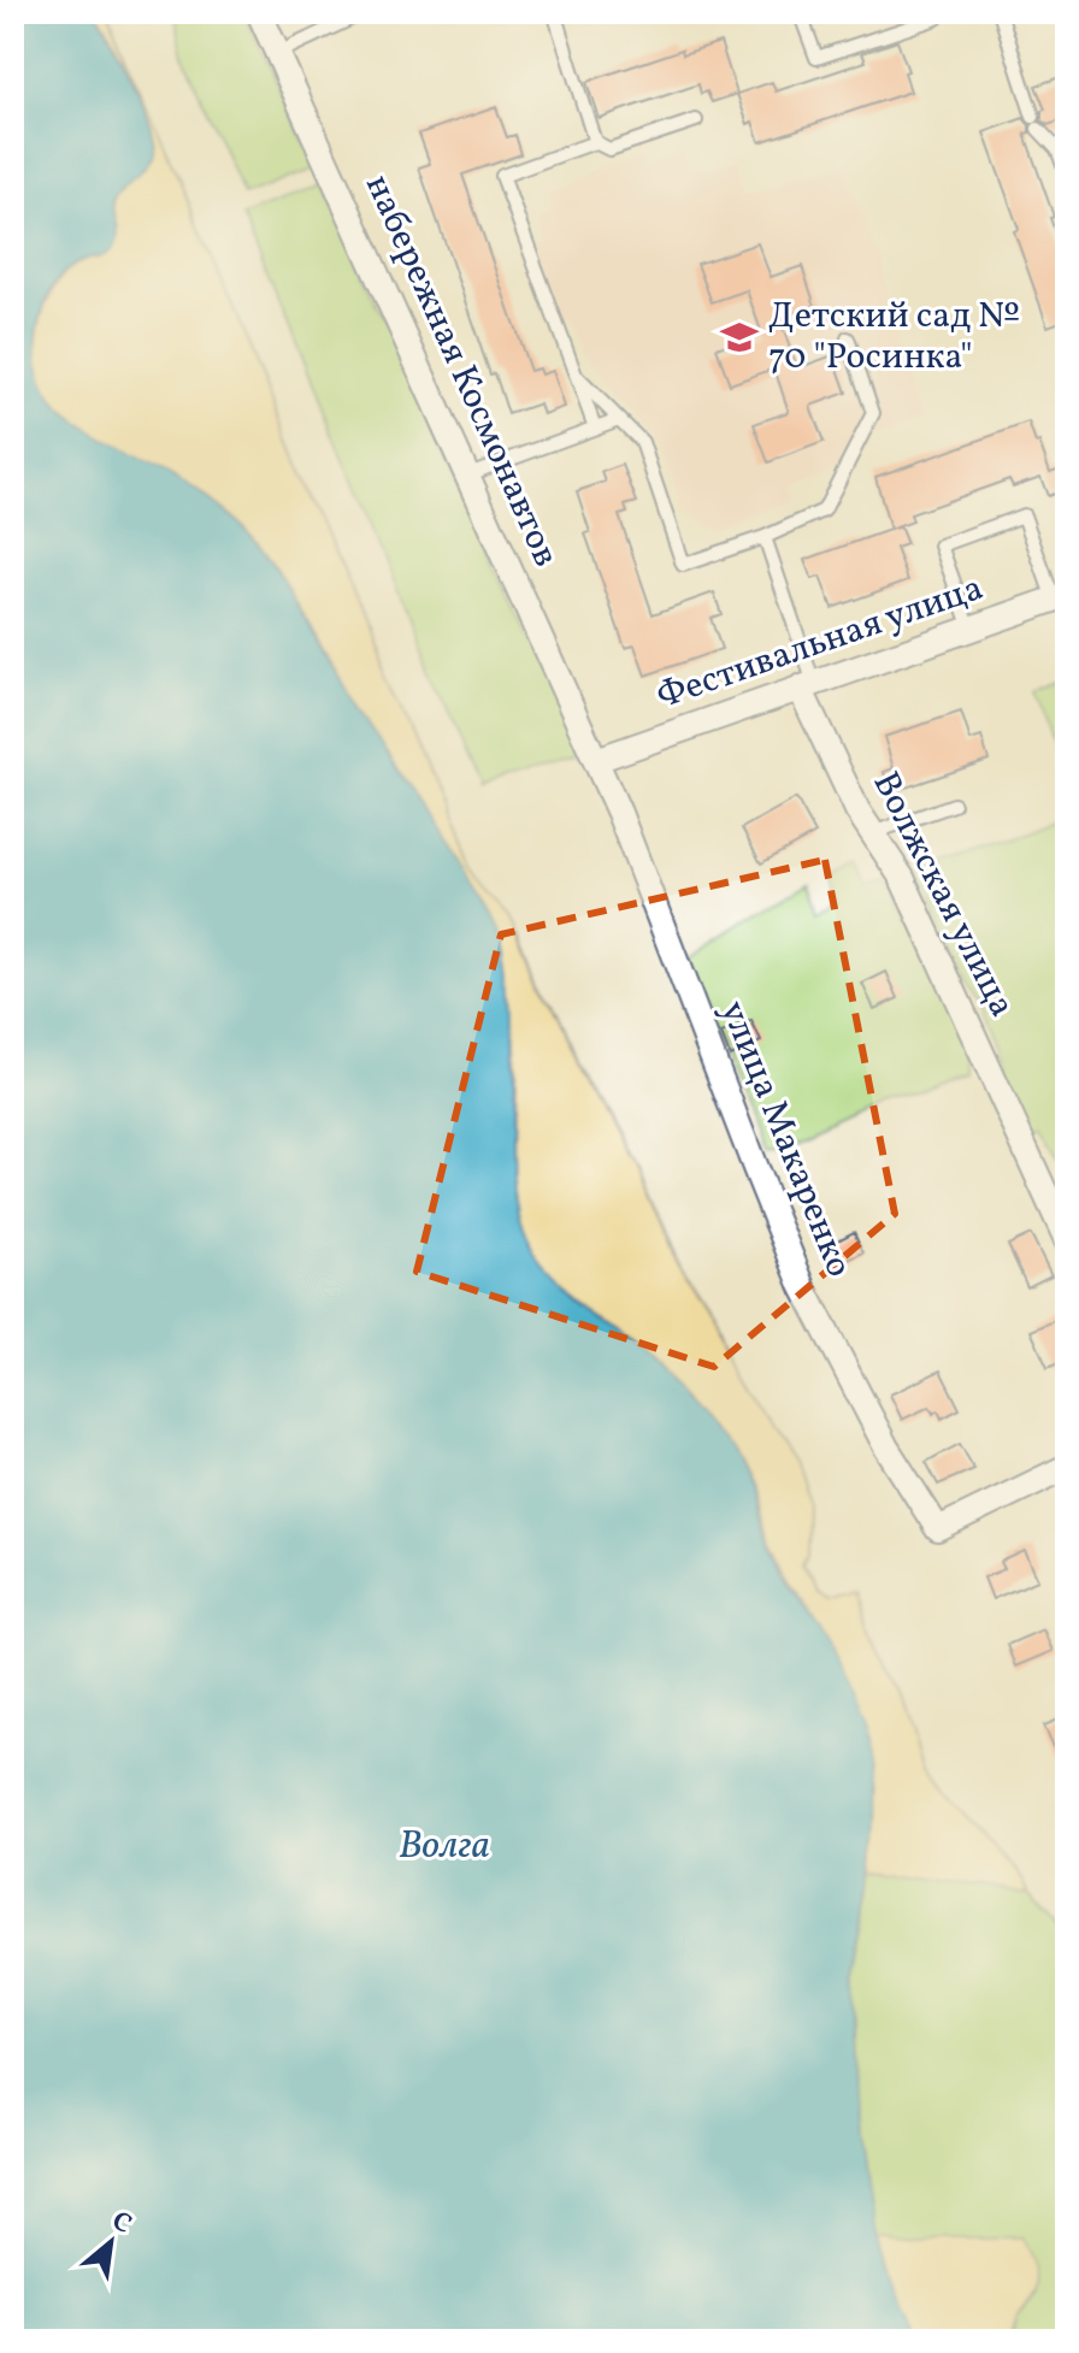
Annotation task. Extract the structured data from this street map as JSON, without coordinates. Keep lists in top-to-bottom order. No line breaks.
{"streets":{"street":["набережная Космонавтов","Фестивальная улица","Волжская улица","улица Макаренко"]},"crossings":[["набережная Космонавтов","Фестивальная улица"],["набережная Космонавтов","улица Макаренко"],["Фестивальная улица","Волжская улица"],["Фестивальная улица","улица Макаренко"]],"water":["Волга"],"places":{"school or university":["Детский сад № 70 \"Росинка\""]},"north":"top right"}
